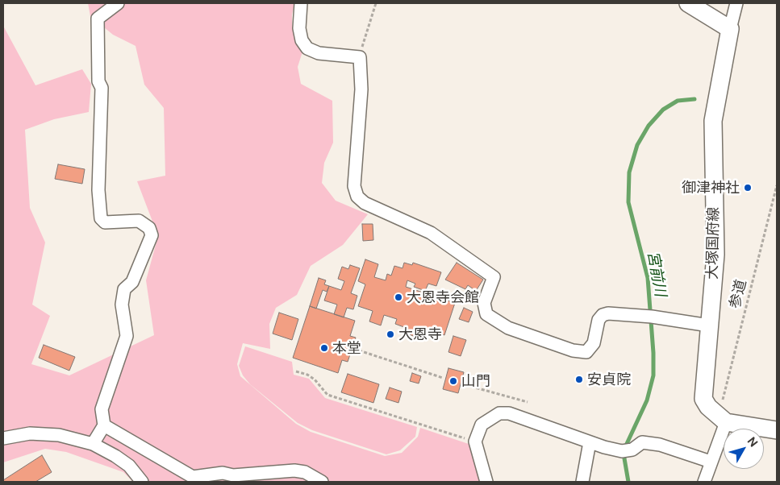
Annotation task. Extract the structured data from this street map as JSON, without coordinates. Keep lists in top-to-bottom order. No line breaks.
{"streets":{"main road":["大塚国府線"],"path":["参道"]},"water":["宮前川"],"places":["御津神社","大恩寺会館","大恩寺","本堂","安貞院","山門"],"north":"top right"}
